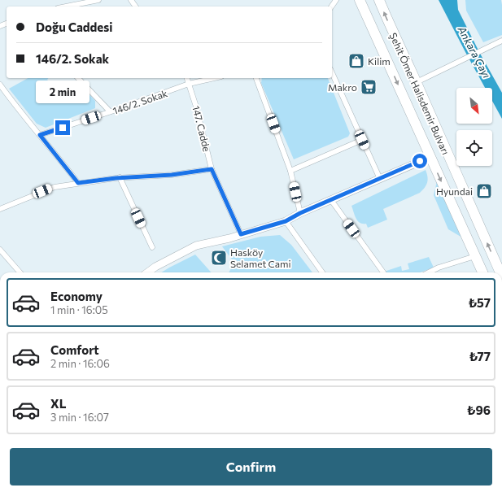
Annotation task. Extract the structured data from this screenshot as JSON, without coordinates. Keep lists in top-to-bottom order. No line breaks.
{"streets":{"highway":["Şehit Ömer Halisdemir Bulvarı"],"street":["146/2. Sokak","147. Cadde"]},"crossings":[["146/2. Sokak","147. Cadde"]],"water":["Ankara Çayı"],"places":{"shop":["Kilim","Hyundai"],"supermarket":["Makro"],"mosque":["Hasköy Selamet Cami"]},"north":"bottom right","page":{"banner":["Doğu Caddesi","146/2. Sokak"],"bubble":"2 min","list":[{"name":"Economy","note":"1 min · 16:05","value":"₺57"},{"name":"Comfort","note":"2 min · 16:06","value":"₺77"},{"name":"XL","note":"3 min · 16:07","value":"₺96"}],"buttons":"Confirm"}}
